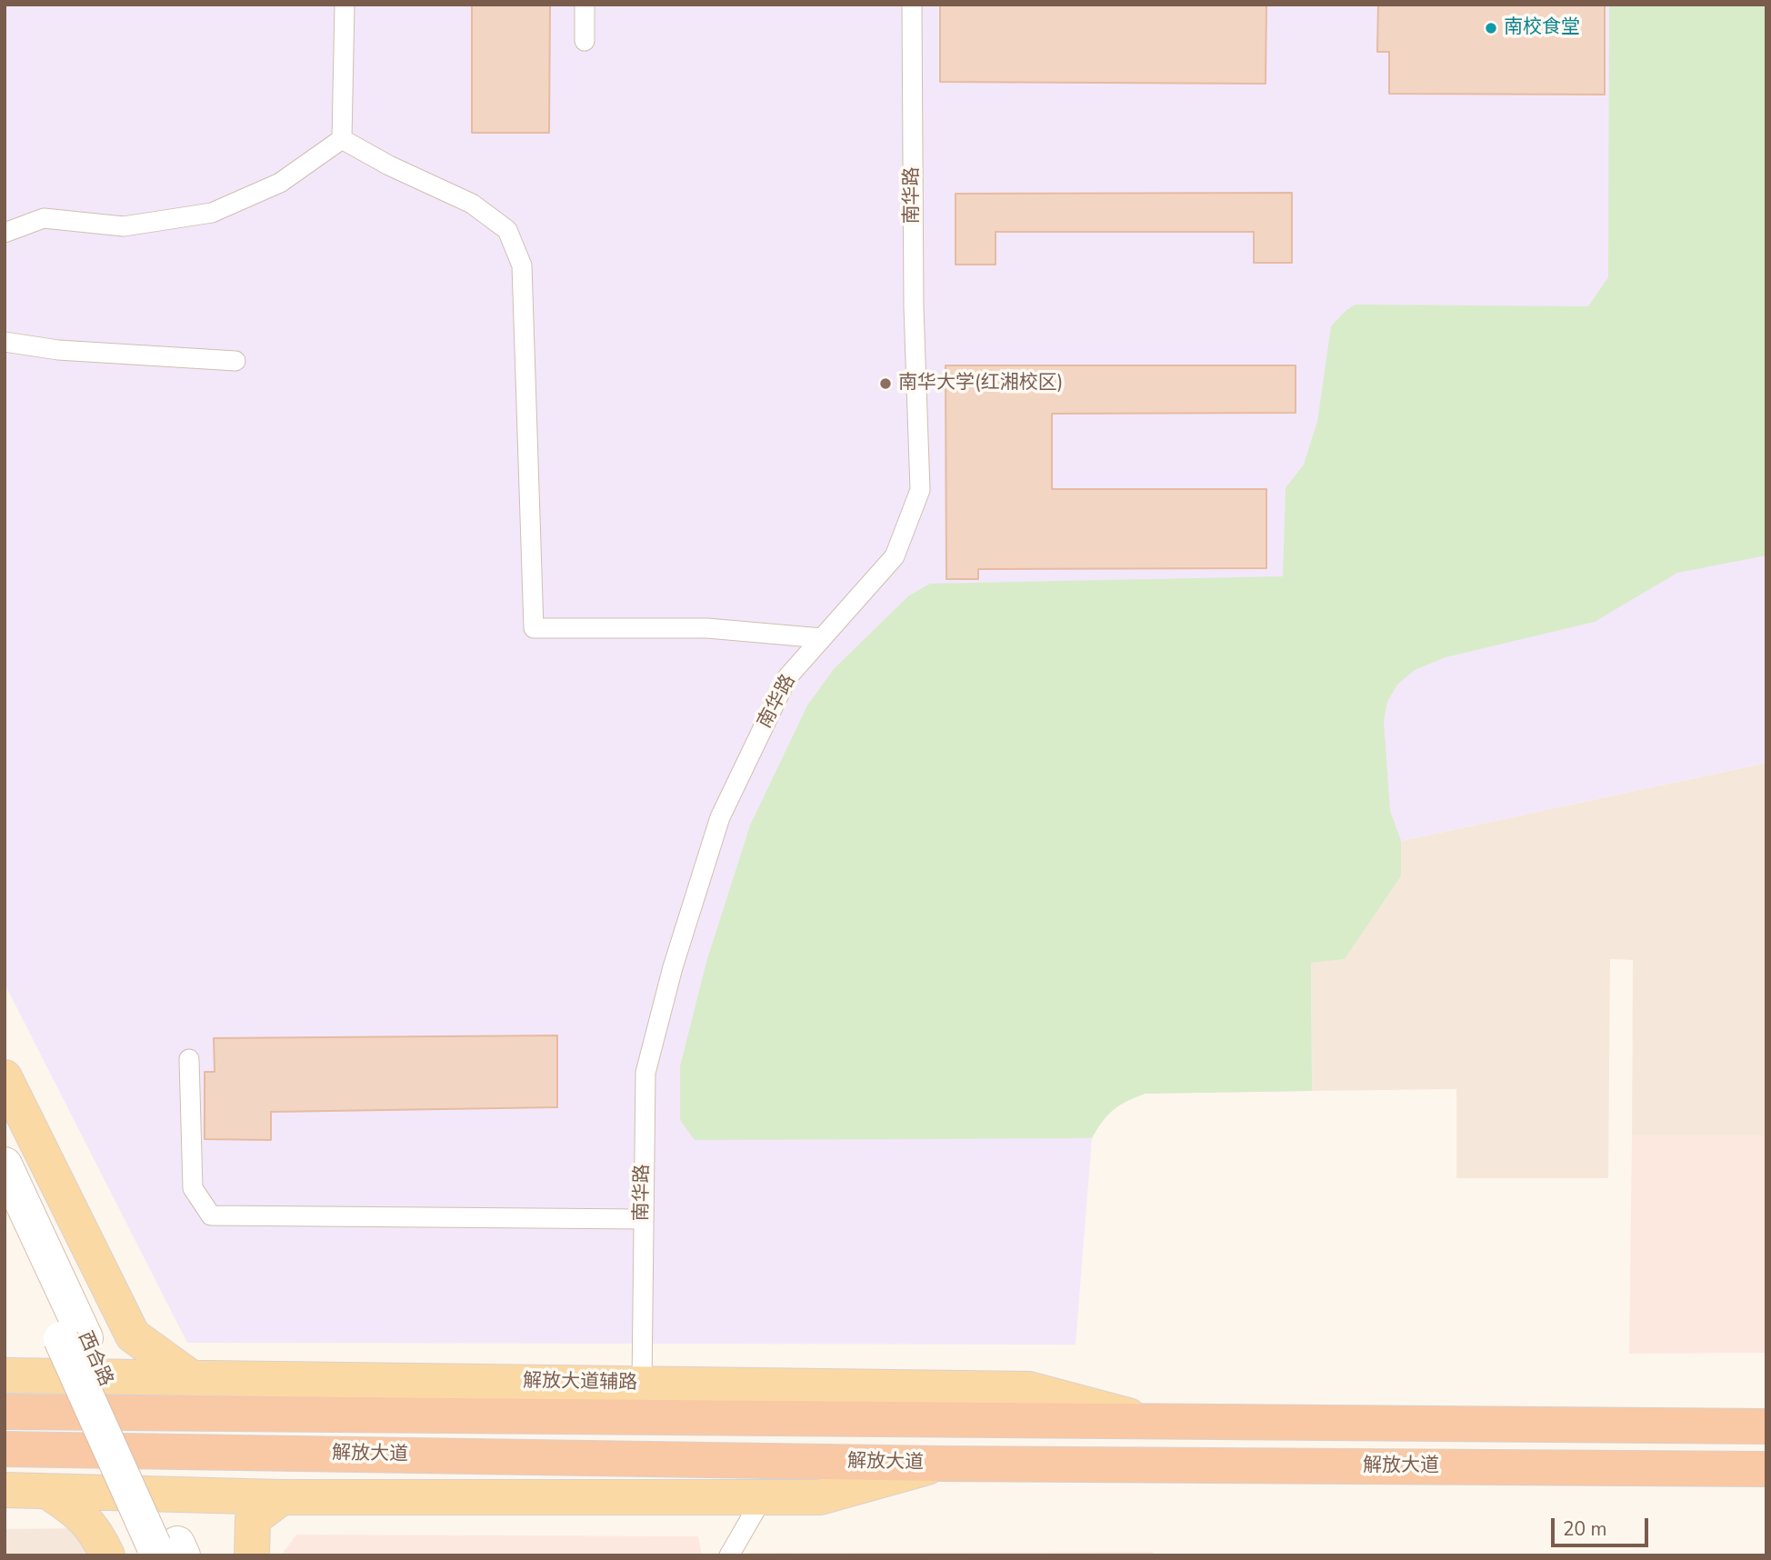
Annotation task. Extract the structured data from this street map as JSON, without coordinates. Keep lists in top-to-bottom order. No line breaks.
{"streets":{"highway":["解放大道"],"main road":["西合路","解放大道辅路"],"lane":["南华路"]},"crossings":[["南华路","解放大道辅路"],["解放大道辅路","解放大道"]],"places":["南校食堂","南华大学(红湘校区)"],"scale_bar":"20 m"}
